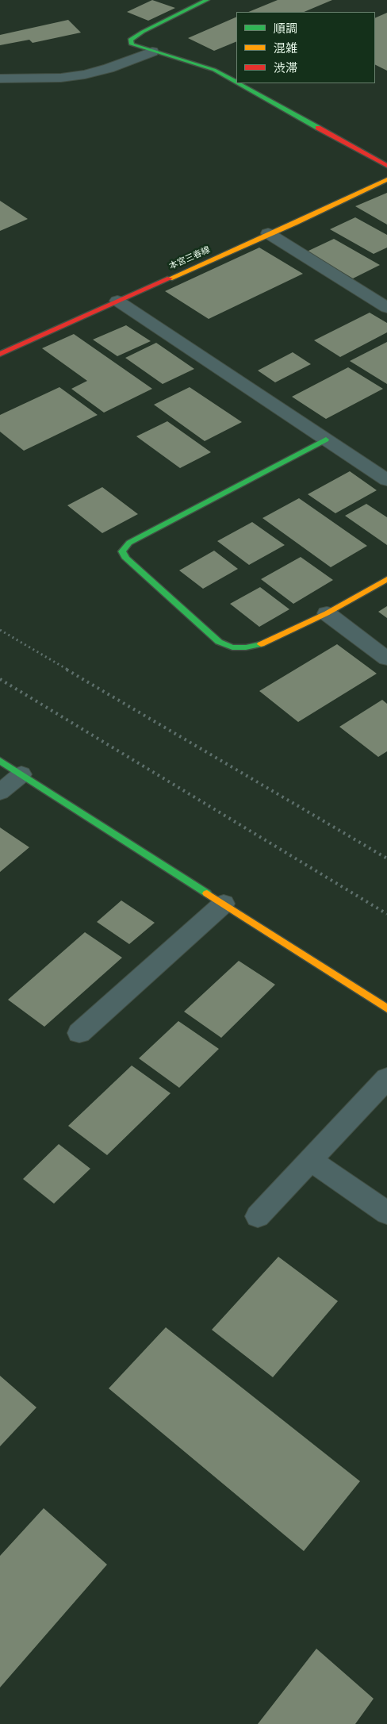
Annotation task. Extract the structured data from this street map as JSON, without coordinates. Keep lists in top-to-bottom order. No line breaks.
{"streets":{"street":["本宮三春線"]},"legend":["順調","混雑","渋滞"]}
